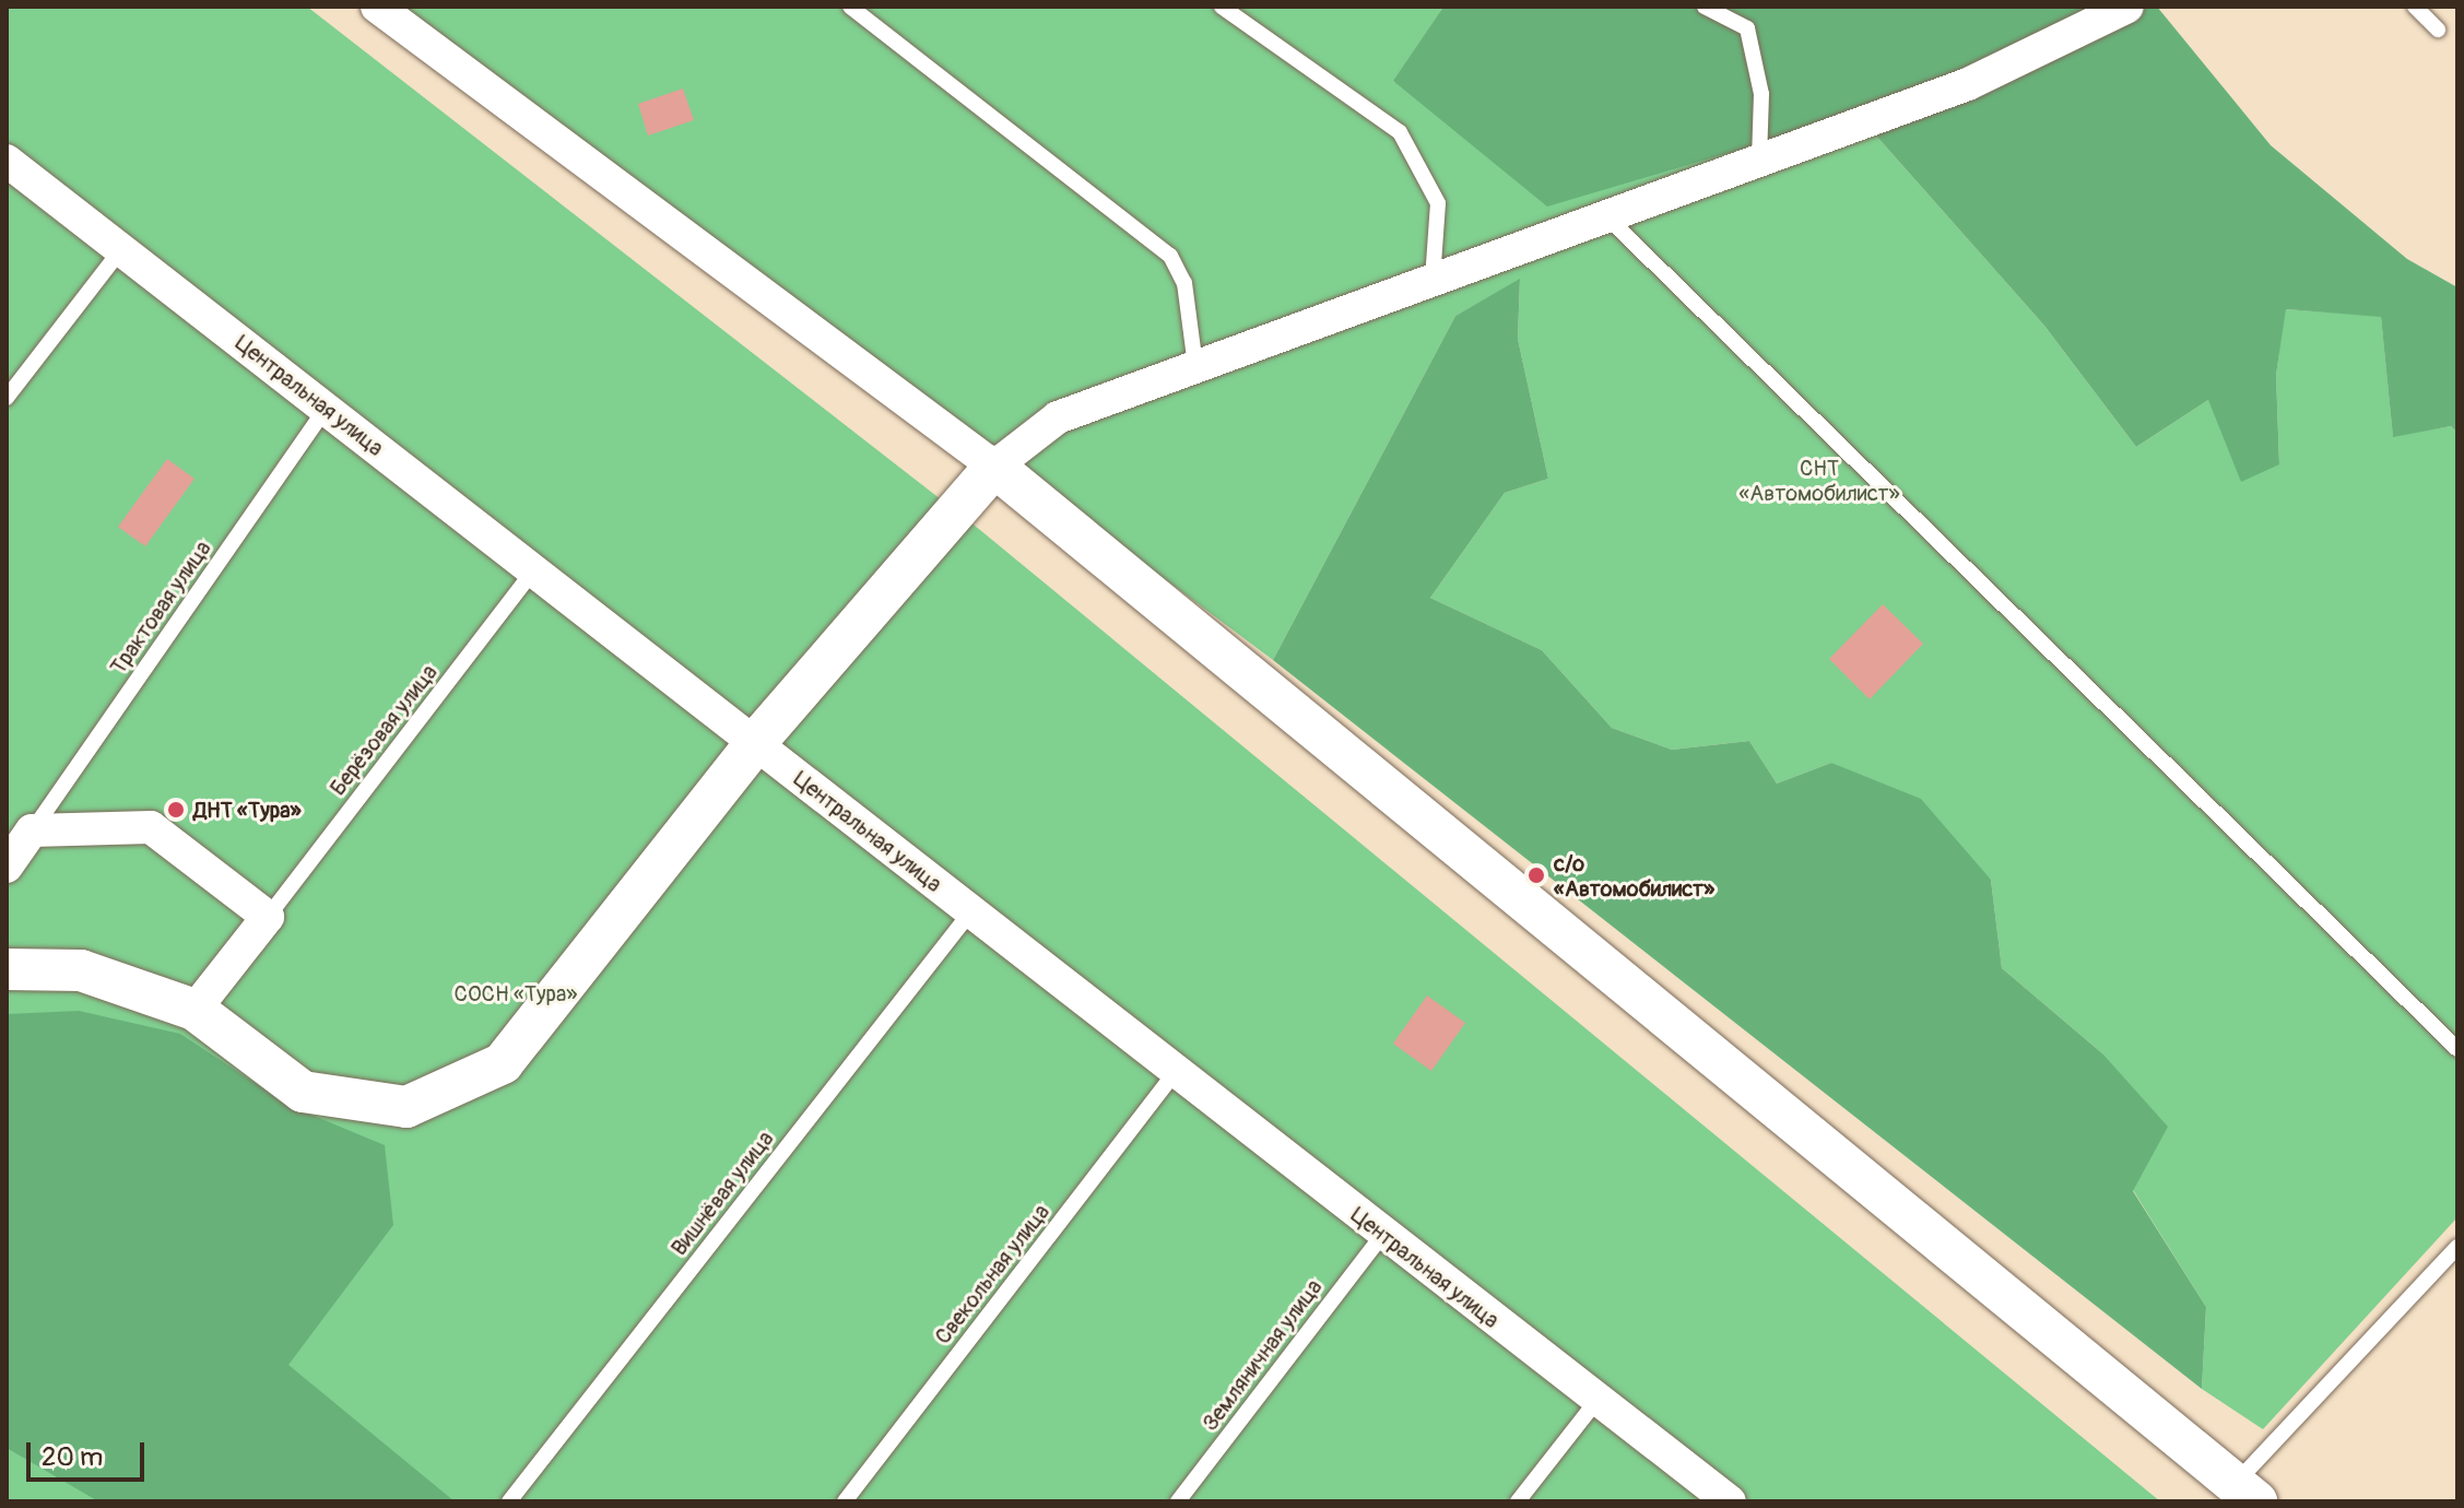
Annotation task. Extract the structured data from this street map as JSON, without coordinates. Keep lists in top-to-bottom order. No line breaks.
{"streets":{"street":["Центральная улица"],"lane":["Трактовая улица","Берёзовая улица","Вишнёвая улица","Свекольная улица","Земляничная улица"]},"crossings":[["Центральная улица","Трактовая улица"],["Центральная улица","Берёзовая улица"],["Центральная улица","Вишнёвая улица"],["Центральная улица","Свекольная улица"],["Центральная улица","Земляничная улица"]],"parks":["СНТ «Автомобилист»","СОСН «Тура»"],"places":["ДНТ «Тура»","с/о «Автомобилист»"],"scale_bar":"20 m"}
